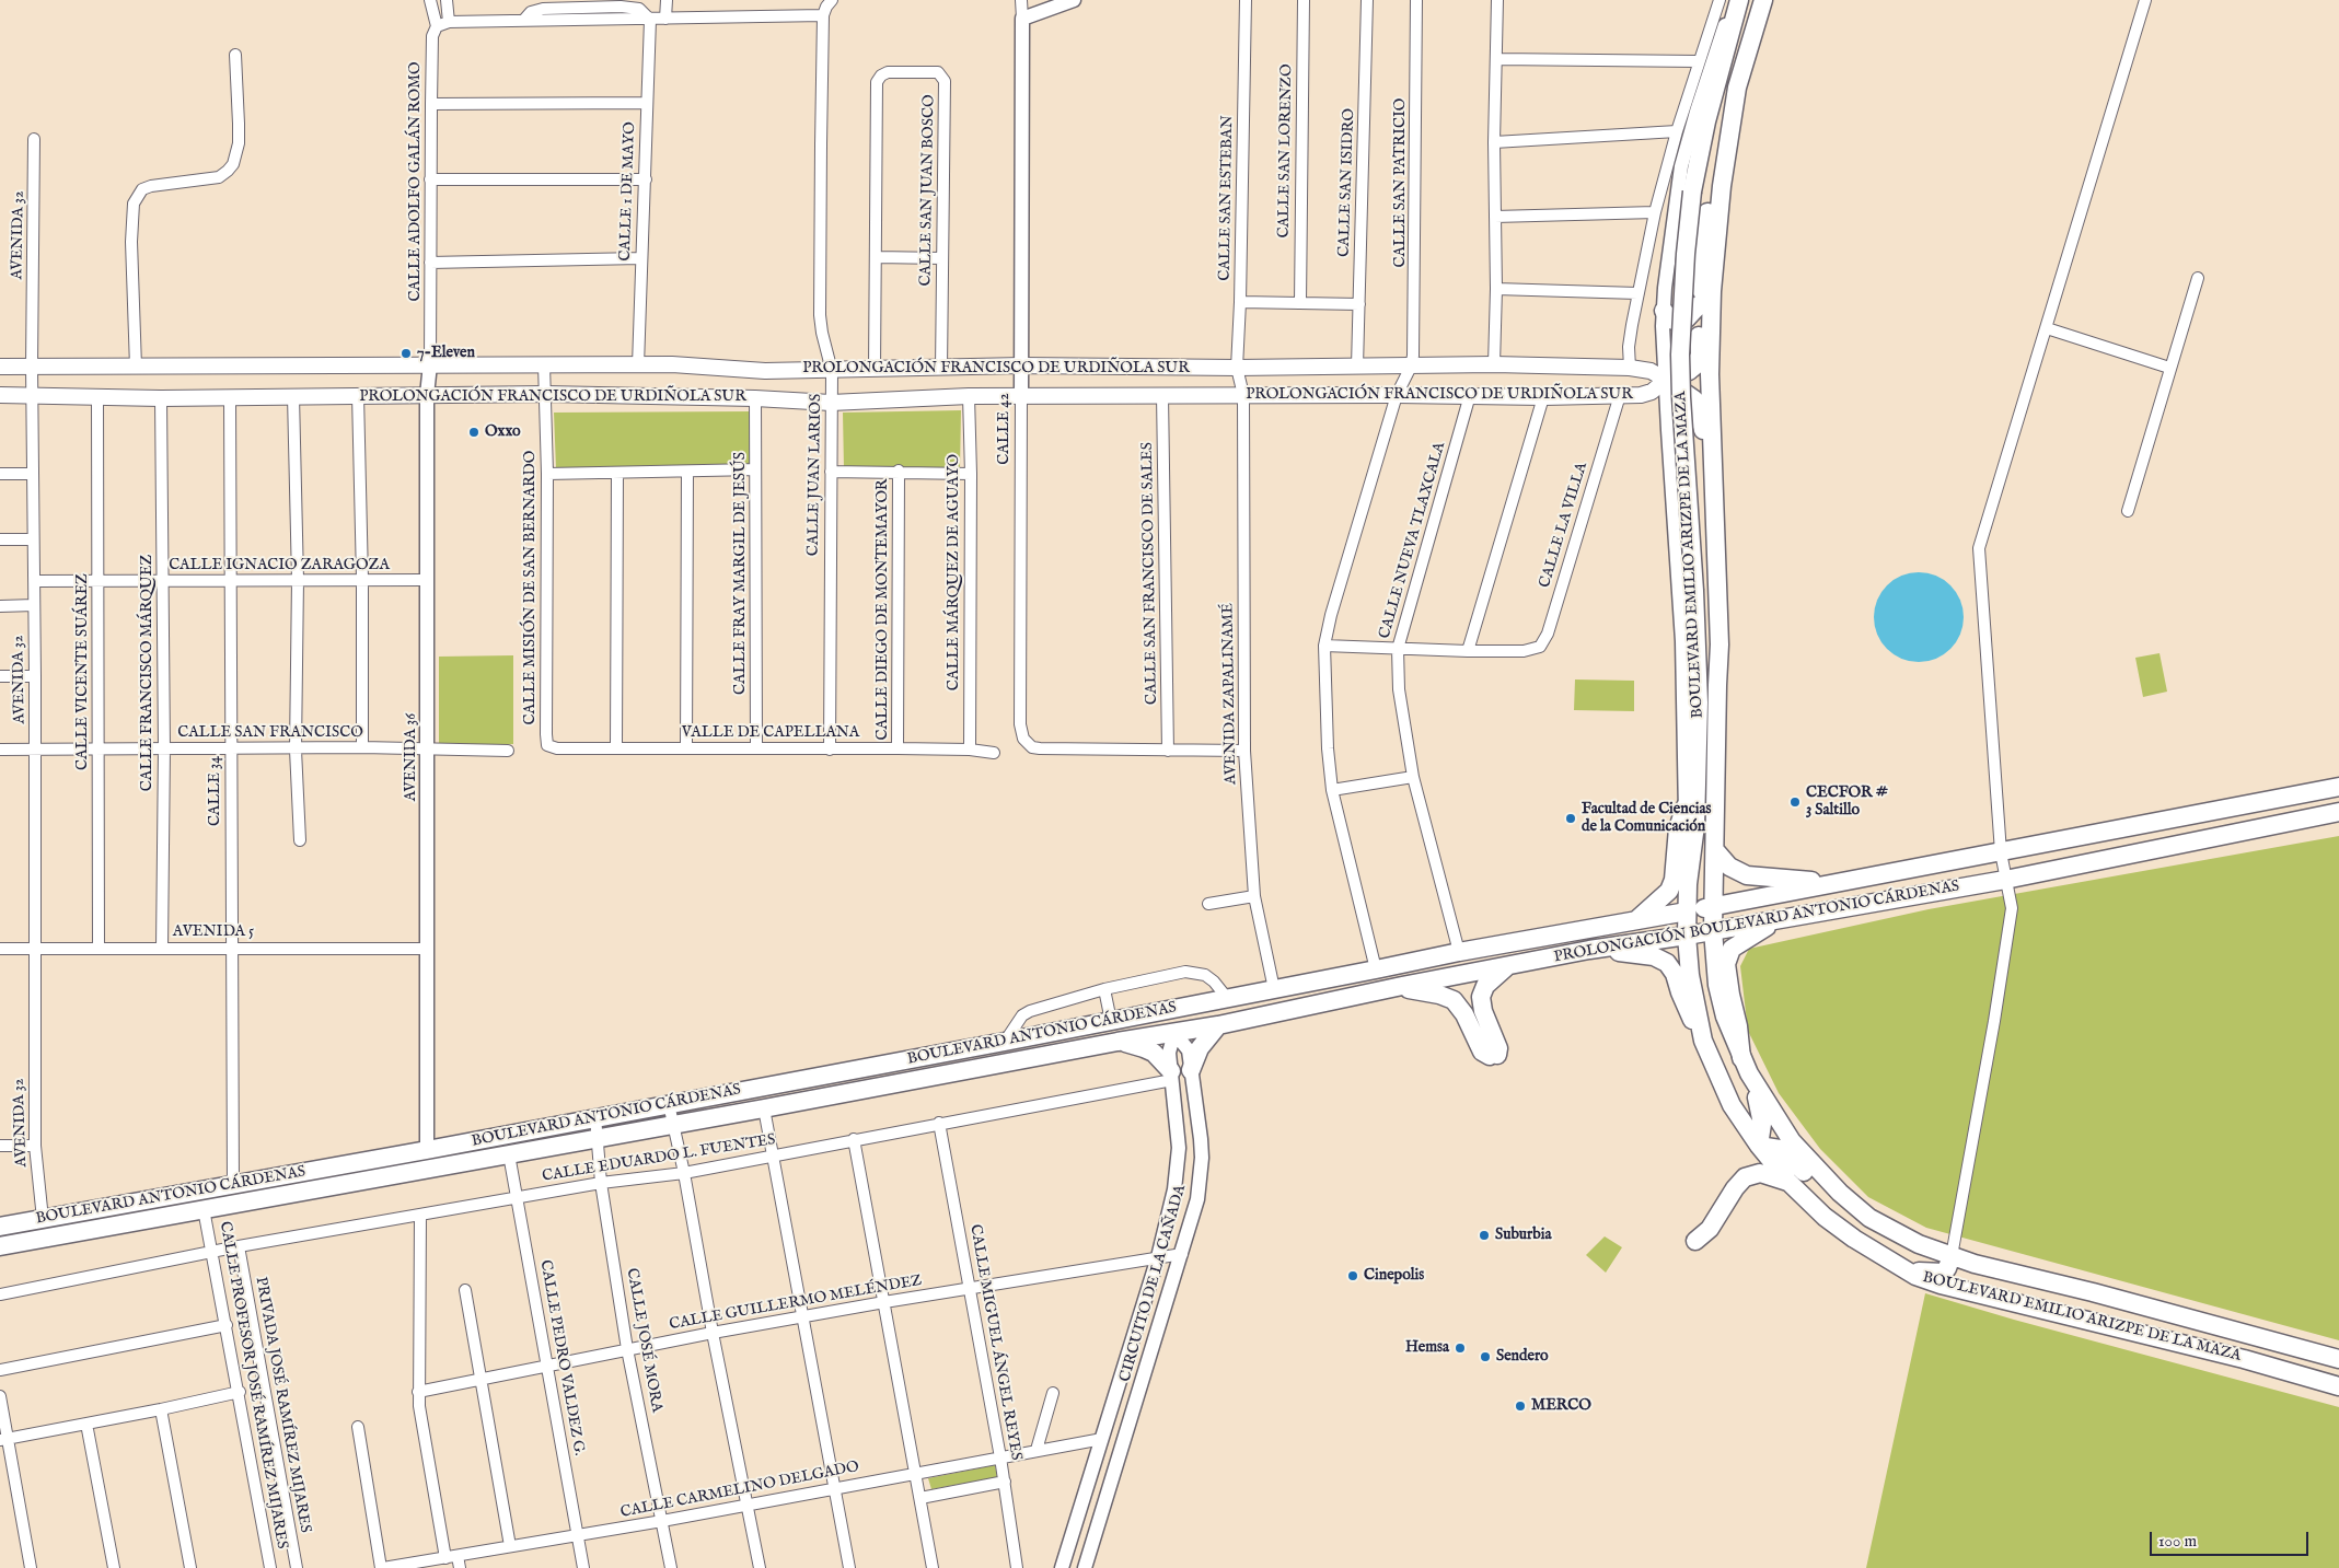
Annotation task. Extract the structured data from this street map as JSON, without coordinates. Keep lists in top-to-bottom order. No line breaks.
{"streets":{"main road":["PROLONGACIÓN FRANCISCO DE URDIÑOLA SUR","BOULEVARD EMILIO ARIZPE DE LA MAZA","PROLONGACIÓN BOULEVARD ANTONIO CÁRDENAS","BOULEVARD ANTONIO CÁRDENAS"],"street":["CALLE SAN LORENZO","CALLE ADOLFO GALÁN ROMO","CALLE SAN ISIDRO","CALLE SAN PATRICIO","CALLE SAN JUAN BOSCO","CALLE 1 DE MAYO","CALLE SAN ESTEBAN","AVENIDA 32","CALLE 42","CALLE JUAN LARIOS","CALLE LA VILLA","CALLE NUEVA TLAXCALA","CALLE IGNACIO ZARAGOZA","CALLE MÁRQUEZ DE AGUAYO","CALLE FRAY MARGIL DE JESÚS","CALLE SAN FRANCISCO DE SALES","CALLE MISIÓN DE SAN BERNARDO","CALLE DIEGO DE MONTEMAYOR","CALLE VICENTE SUÁREZ","CALLE FRANCISCO MÁRQUEZ","AVENIDA ZAPALINAMÉ","CALLE SAN FRANCISCO","VALLE DE CAPELLANA","AVENIDA 36","CALLE 34","AVENIDA 5","CALLE EDUARDO L. FUENTES","CIRCUITO DE LA CAÑADA","CALLE GUILLERMO MELÉNDEZ","CALLE JOSÉ MORA","CALLE MIGUEL ÁNGEL REYES","CALLE PEDRO VALDEZ G.","CALLE PROFESOR JOSÉ RAMÍREZ MIJARES","PRIVADA JOSÉ RAMÍREZ MIJARES","CALLE CARMELINO DELGADO"]},"crossings":[["CALLE ADOLFO GALÁN ROMO","PROLONGACIÓN FRANCISCO DE URDIÑOLA SUR"],["CALLE ADOLFO GALÁN ROMO","AVENIDA 36"],["CALLE SAN ISIDRO","PROLONGACIÓN FRANCISCO DE URDIÑOLA SUR"],["CALLE SAN PATRICIO","PROLONGACIÓN FRANCISCO DE URDIÑOLA SUR"],["CALLE SAN PATRICIO","PROLONGACIÓN BOULEVARD ANTONIO CÁRDENAS"],["CALLE SAN JUAN BOSCO","PROLONGACIÓN FRANCISCO DE URDIÑOLA SUR"],["CALLE 1 DE MAYO","PROLONGACIÓN FRANCISCO DE URDIÑOLA SUR"],["CALLE SAN ESTEBAN","PROLONGACIÓN FRANCISCO DE URDIÑOLA SUR"],["CALLE SAN ESTEBAN","AVENIDA ZAPALINAMÉ"],["AVENIDA 32","PROLONGACIÓN FRANCISCO DE URDIÑOLA SUR"],["AVENIDA 32","CALLE IGNACIO ZARAGOZA"],["AVENIDA 32","CALLE SAN FRANCISCO"],["AVENIDA 32","AVENIDA 5"],["AVENIDA 32","BOULEVARD ANTONIO CÁRDENAS"],["PROLONGACIÓN FRANCISCO DE URDIÑOLA SUR","CALLE 42"],["PROLONGACIÓN FRANCISCO DE URDIÑOLA SUR","CALLE JUAN LARIOS"],["PROLONGACIÓN FRANCISCO DE URDIÑOLA SUR","CALLE LA VILLA"],["PROLONGACIÓN FRANCISCO DE URDIÑOLA SUR","CALLE NUEVA TLAXCALA"],["PROLONGACIÓN FRANCISCO DE URDIÑOLA SUR","CALLE MÁRQUEZ DE AGUAYO"],["PROLONGACIÓN FRANCISCO DE URDIÑOLA SUR","CALLE FRAY MARGIL DE JESÚS"],["PROLONGACIÓN FRANCISCO DE URDIÑOLA SUR","CALLE SAN FRANCISCO DE SALES"],["PROLONGACIÓN FRANCISCO DE URDIÑOLA SUR","CALLE MISIÓN DE SAN BERNARDO"],["PROLONGACIÓN FRANCISCO DE URDIÑOLA SUR","CALLE VICENTE SUÁREZ"],["PROLONGACIÓN FRANCISCO DE URDIÑOLA SUR","CALLE FRANCISCO MÁRQUEZ"],["PROLONGACIÓN FRANCISCO DE URDIÑOLA SUR","AVENIDA ZAPALINAMÉ"],["PROLONGACIÓN FRANCISCO DE URDIÑOLA SUR","AVENIDA 36"],["PROLONGACIÓN FRANCISCO DE URDIÑOLA SUR","CALLE 34"],["CALLE 42","CALLE SAN FRANCISCO DE SALES"],["CALLE JUAN LARIOS","VALLE DE CAPELLANA"],["CALLE NUEVA TLAXCALA","PROLONGACIÓN BOULEVARD ANTONIO CÁRDENAS"],["BOULEVARD EMILIO ARIZPE DE LA MAZA","PROLONGACIÓN BOULEVARD ANTONIO CÁRDENAS"],["CALLE IGNACIO ZARAGOZA","CALLE VICENTE SUÁREZ"],["CALLE IGNACIO ZARAGOZA","CALLE FRANCISCO MÁRQUEZ"],["CALLE IGNACIO ZARAGOZA","AVENIDA 36"],["CALLE IGNACIO ZARAGOZA","CALLE 34"],["CALLE MÁRQUEZ DE AGUAYO","VALLE DE CAPELLANA"],["CALLE FRAY MARGIL DE JESÚS","VALLE DE CAPELLANA"],["CALLE MISIÓN DE SAN BERNARDO","VALLE DE CAPELLANA"],["CALLE DIEGO DE MONTEMAYOR","VALLE DE CAPELLANA"],["CALLE VICENTE SUÁREZ","CALLE SAN FRANCISCO"],["CALLE VICENTE SUÁREZ","AVENIDA 5"],["CALLE FRANCISCO MÁRQUEZ","CALLE SAN FRANCISCO"],["CALLE FRANCISCO MÁRQUEZ","AVENIDA 5"],["AVENIDA ZAPALINAMÉ","PROLONGACIÓN BOULEVARD ANTONIO CÁRDENAS"],["CALLE SAN FRANCISCO","AVENIDA 36"],["CALLE SAN FRANCISCO","CALLE 34"],["AVENIDA 36","AVENIDA 5"],["AVENIDA 36","BOULEVARD ANTONIO CÁRDENAS"],["CALLE 34","AVENIDA 5"],["CALLE 34","BOULEVARD ANTONIO CÁRDENAS"],["PROLONGACIÓN BOULEVARD ANTONIO CÁRDENAS","BOULEVARD ANTONIO CÁRDENAS"],["PROLONGACIÓN BOULEVARD ANTONIO CÁRDENAS","CIRCUITO DE LA CAÑADA"],["BOULEVARD ANTONIO CÁRDENAS","CIRCUITO DE LA CAÑADA"],["BOULEVARD ANTONIO CÁRDENAS","CALLE JOSÉ MORA"],["BOULEVARD ANTONIO CÁRDENAS","CALLE PEDRO VALDEZ G."],["BOULEVARD ANTONIO CÁRDENAS","CALLE PROFESOR JOSÉ RAMÍREZ MIJARES"],["CALLE EDUARDO L. FUENTES","CIRCUITO DE LA CAÑADA"],["CALLE EDUARDO L. FUENTES","CALLE JOSÉ MORA"],["CALLE EDUARDO L. FUENTES","CALLE MIGUEL ÁNGEL REYES"],["CALLE EDUARDO L. FUENTES","CALLE PEDRO VALDEZ G."],["CALLE EDUARDO L. FUENTES","CALLE PROFESOR JOSÉ RAMÍREZ MIJARES"],["CALLE EDUARDO L. FUENTES","PRIVADA JOSÉ RAMÍREZ MIJARES"],["CIRCUITO DE LA CAÑADA","CALLE GUILLERMO MELÉNDEZ"],["CIRCUITO DE LA CAÑADA","CALLE CARMELINO DELGADO"],["CALLE GUILLERMO MELÉNDEZ","CALLE JOSÉ MORA"],["CALLE GUILLERMO MELÉNDEZ","CALLE MIGUEL ÁNGEL REYES"],["CALLE GUILLERMO MELÉNDEZ","CALLE PEDRO VALDEZ G."],["CALLE JOSÉ MORA","CALLE CARMELINO DELGADO"],["CALLE MIGUEL ÁNGEL REYES","CALLE CARMELINO DELGADO"],["CALLE PEDRO VALDEZ G.","CALLE CARMELINO DELGADO"]],"places":["7-Eleven","Oxxo","CECFOR # 3 Saltillo","Facultad de Ciencias de la Comunicación","Suburbia","Cinepolis","Hemsa","Sendero","MERCO"],"scale_bar":"100 m"}
